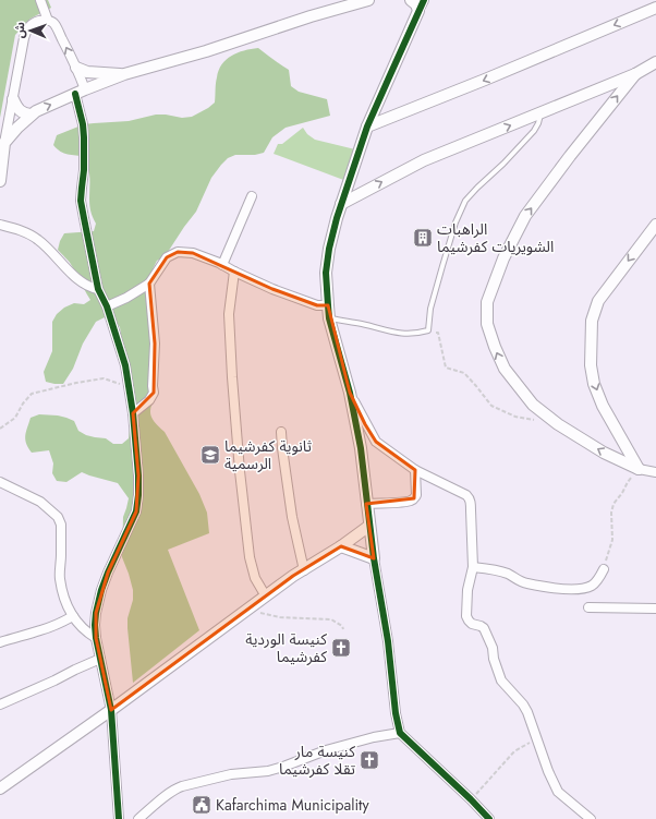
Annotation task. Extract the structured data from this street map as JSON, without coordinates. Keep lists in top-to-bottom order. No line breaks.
{"places":{"building":["الراهبات الشويريات كفرشيما"],"school or university":["ثانوية كفرشيما الرسمية"],"church":["كنيسة الوردية كفرشيما","كنيسة مار تقلا كفرشيما"],"public building":["Kafarchima Municipality"]},"north":"left"}
